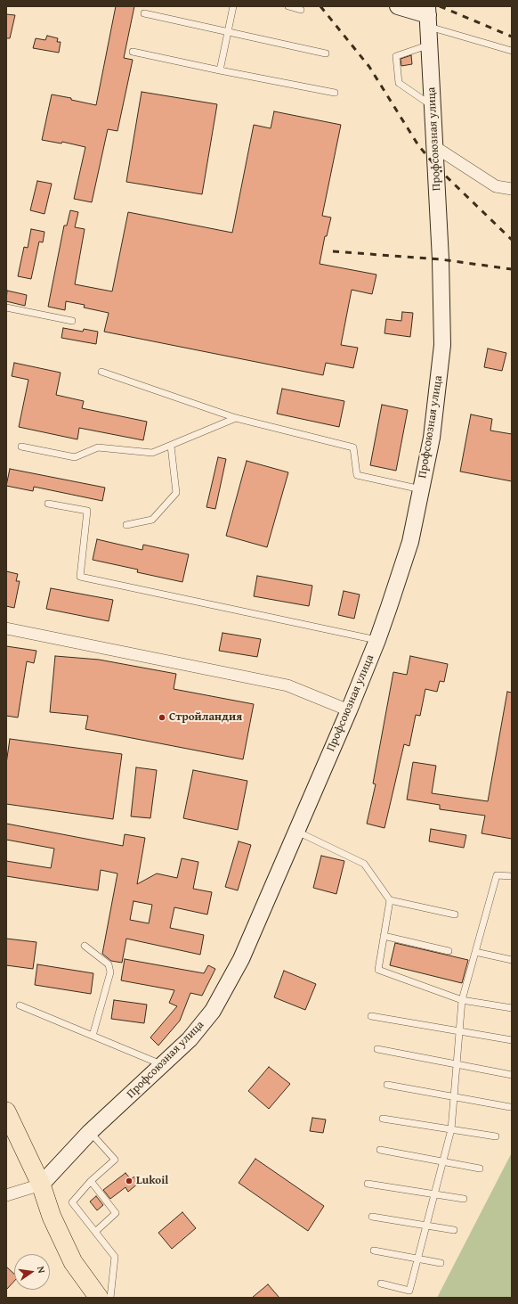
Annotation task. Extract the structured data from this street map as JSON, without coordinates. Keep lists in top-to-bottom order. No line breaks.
{"streets":{"main road":["Профсоюзная улица"]},"places":["Стройландия","Lukoil"],"north":"right"}
